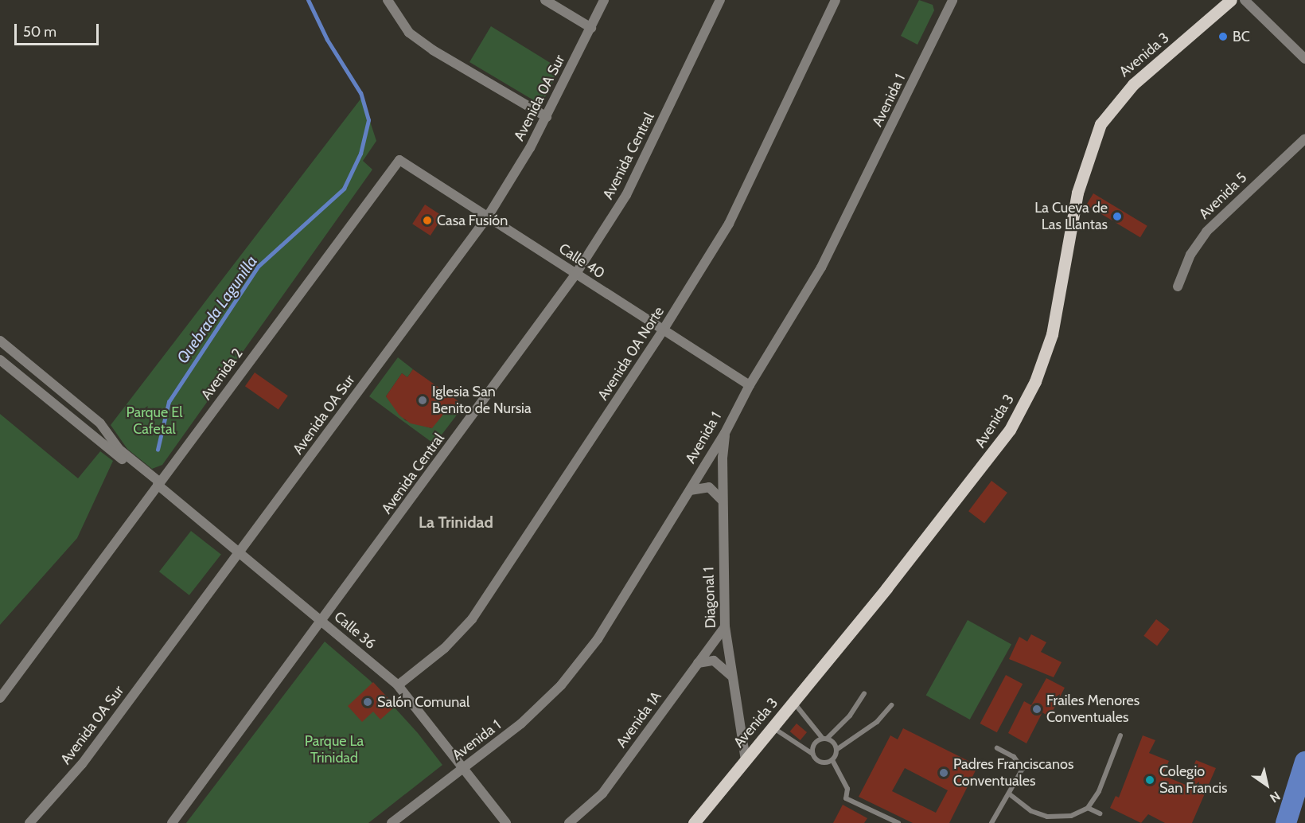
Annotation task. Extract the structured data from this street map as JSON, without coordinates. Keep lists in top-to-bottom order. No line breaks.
{"streets":{"main road":["Avenida 3"],"street":["Avenida 0A Sur","Avenida 1","Avenida Central","Avenida 5","Calle 40","Avenida 0A Norte","Avenida 2","Diagonal 1","Calle 36","Avenida 1A"]},"crossings":[["Avenida 3","Diagonal 1"],["Avenida 0A Sur","Calle 40"],["Avenida 0A Sur","Calle 36"],["Avenida 1","Calle 40"],["Avenida 1","Diagonal 1"],["Avenida 1","Calle 36"],["Avenida Central","Calle 40"],["Avenida Central","Calle 36"],["Calle 40","Avenida 0A Norte"],["Calle 40","Avenida 2"],["Avenida 0A Norte","Calle 36"],["Avenida 2","Calle 36"],["Diagonal 1","Avenida 1A"]],"districts":["La Trinidad"],"water":["Quebrada Lagunilla"],"parks":["Parque El Cafetal","Parque La Trinidad"],"places":["BC","La Cueva de Las Llantas","Casa Fusión","Iglesia San Benito de Nursia","Salón Comunal","Frailes Menores Conventuales","Padres Franciscanos Conventuales","Colegio San Francis"],"scale_bar":"50 m","north":"bottom right"}
